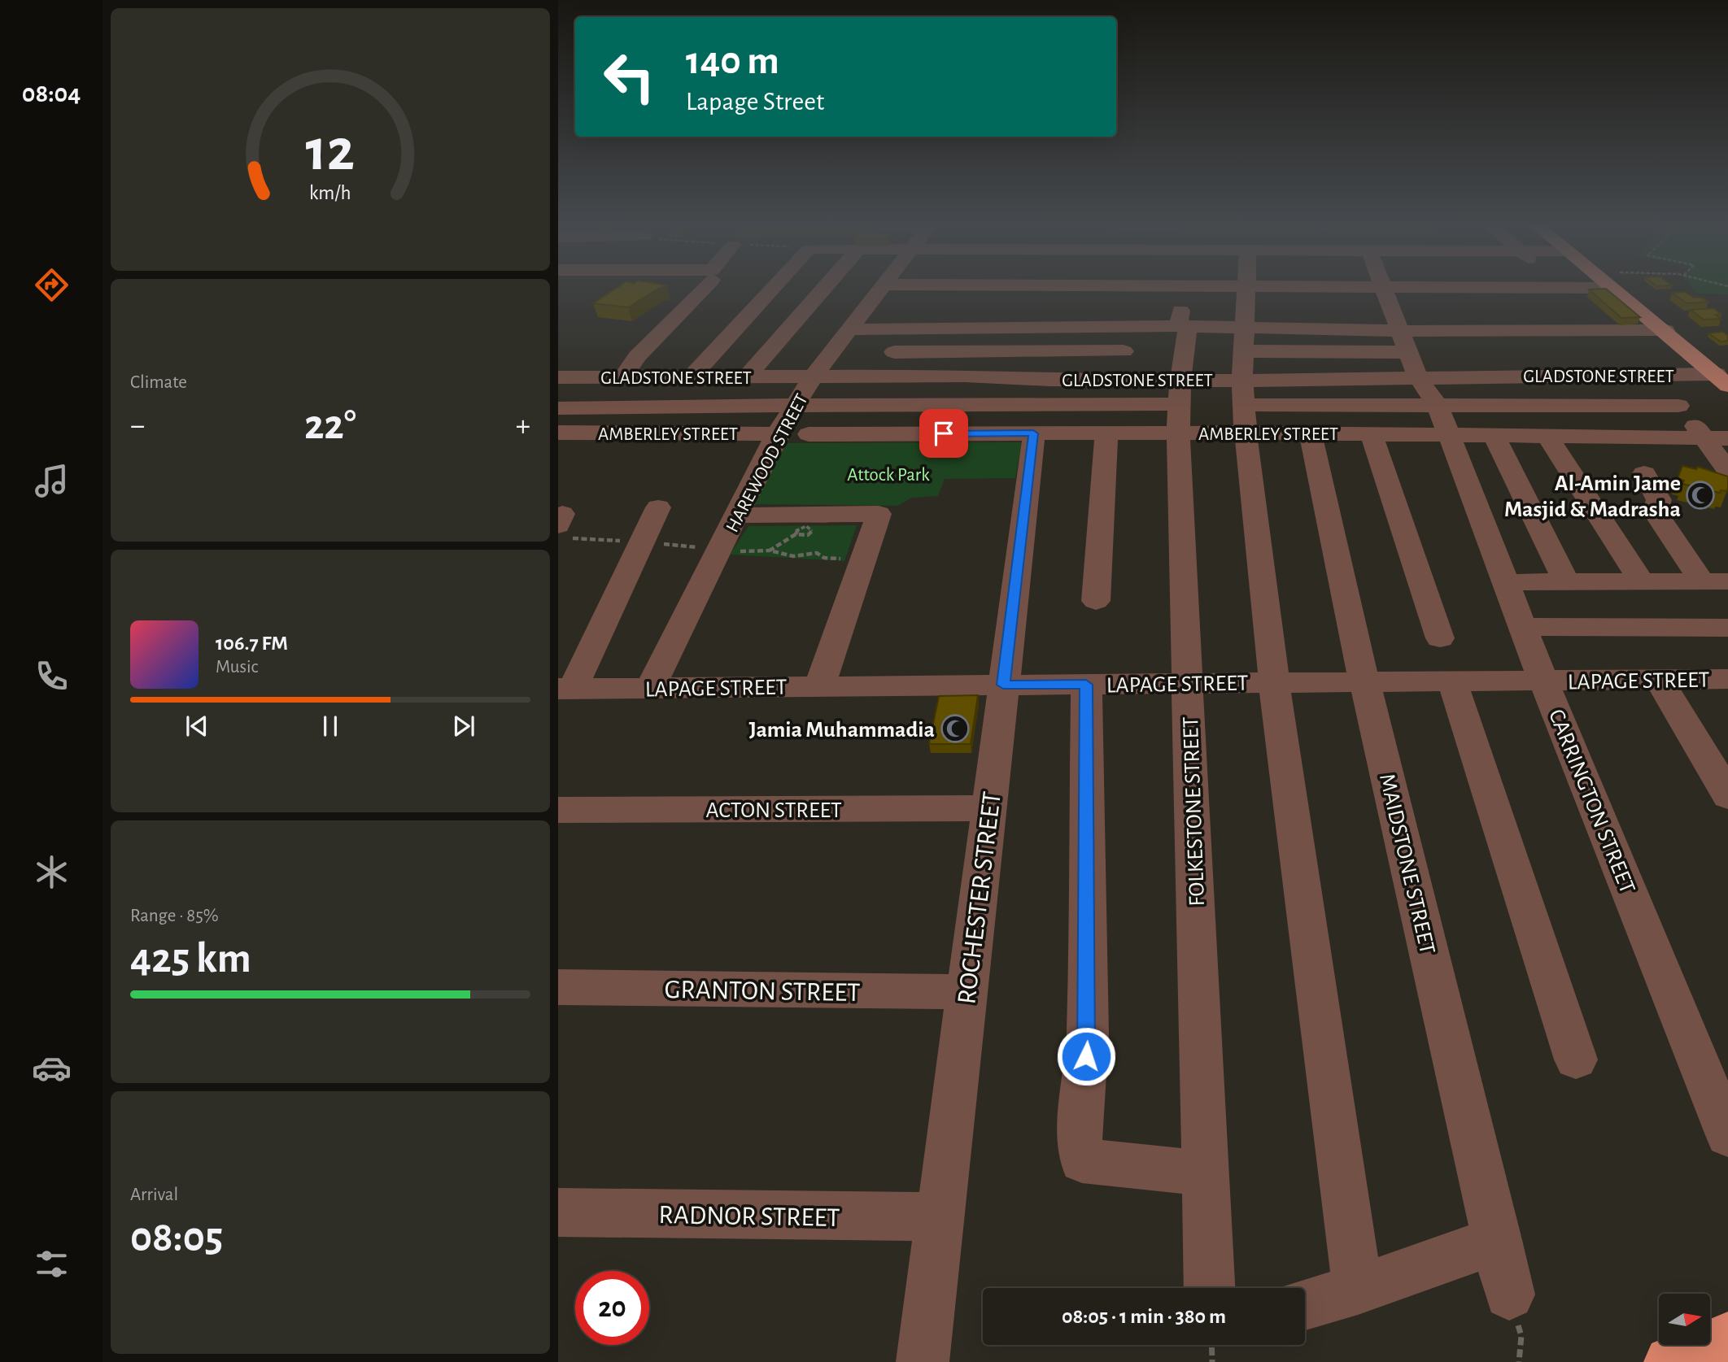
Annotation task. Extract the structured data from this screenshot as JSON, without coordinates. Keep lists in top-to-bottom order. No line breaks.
{"streets":{"street":["GLADSTONE STREET","AMBERLEY STREET","HAREWOOD STREET","LAPAGE STREET","CARRINGTON STREET","ACTON STREET","FOLKESTONE STREET","MAIDSTONE STREET","ROCHESTER STREET","GRANTON STREET","RADNOR STREET"]},"crossings":[["GLADSTONE STREET","HAREWOOD STREET"],["GLADSTONE STREET","CARRINGTON STREET"],["GLADSTONE STREET","FOLKESTONE STREET"],["AMBERLEY STREET","HAREWOOD STREET"],["AMBERLEY STREET","CARRINGTON STREET"],["AMBERLEY STREET","FOLKESTONE STREET"],["AMBERLEY STREET","MAIDSTONE STREET"],["AMBERLEY STREET","ROCHESTER STREET"],["HAREWOOD STREET","LAPAGE STREET"],["LAPAGE STREET","CARRINGTON STREET"],["LAPAGE STREET","FOLKESTONE STREET"],["LAPAGE STREET","MAIDSTONE STREET"],["LAPAGE STREET","ROCHESTER STREET"],["ACTON STREET","ROCHESTER STREET"],["ROCHESTER STREET","GRANTON STREET"],["ROCHESTER STREET","RADNOR STREET"]],"parks":["Attock Park"],"places":{"mosque":["Al-Amin Jame Masjid & Madrasha","Jamia Muhammadia"]},"north":"right","page":{"tabs":"08:04","turn":["140 m","Lapage Street"],"tile":["Climate",["Range · 85%","425 km"],["Arrival","08:05"]],"heat":["−","22°","+"],"song":["106.7 FM","Music"],"limit":"20","trip":"08:05 · 1 min · 380 m","gauge":["12","km/h"]}}
